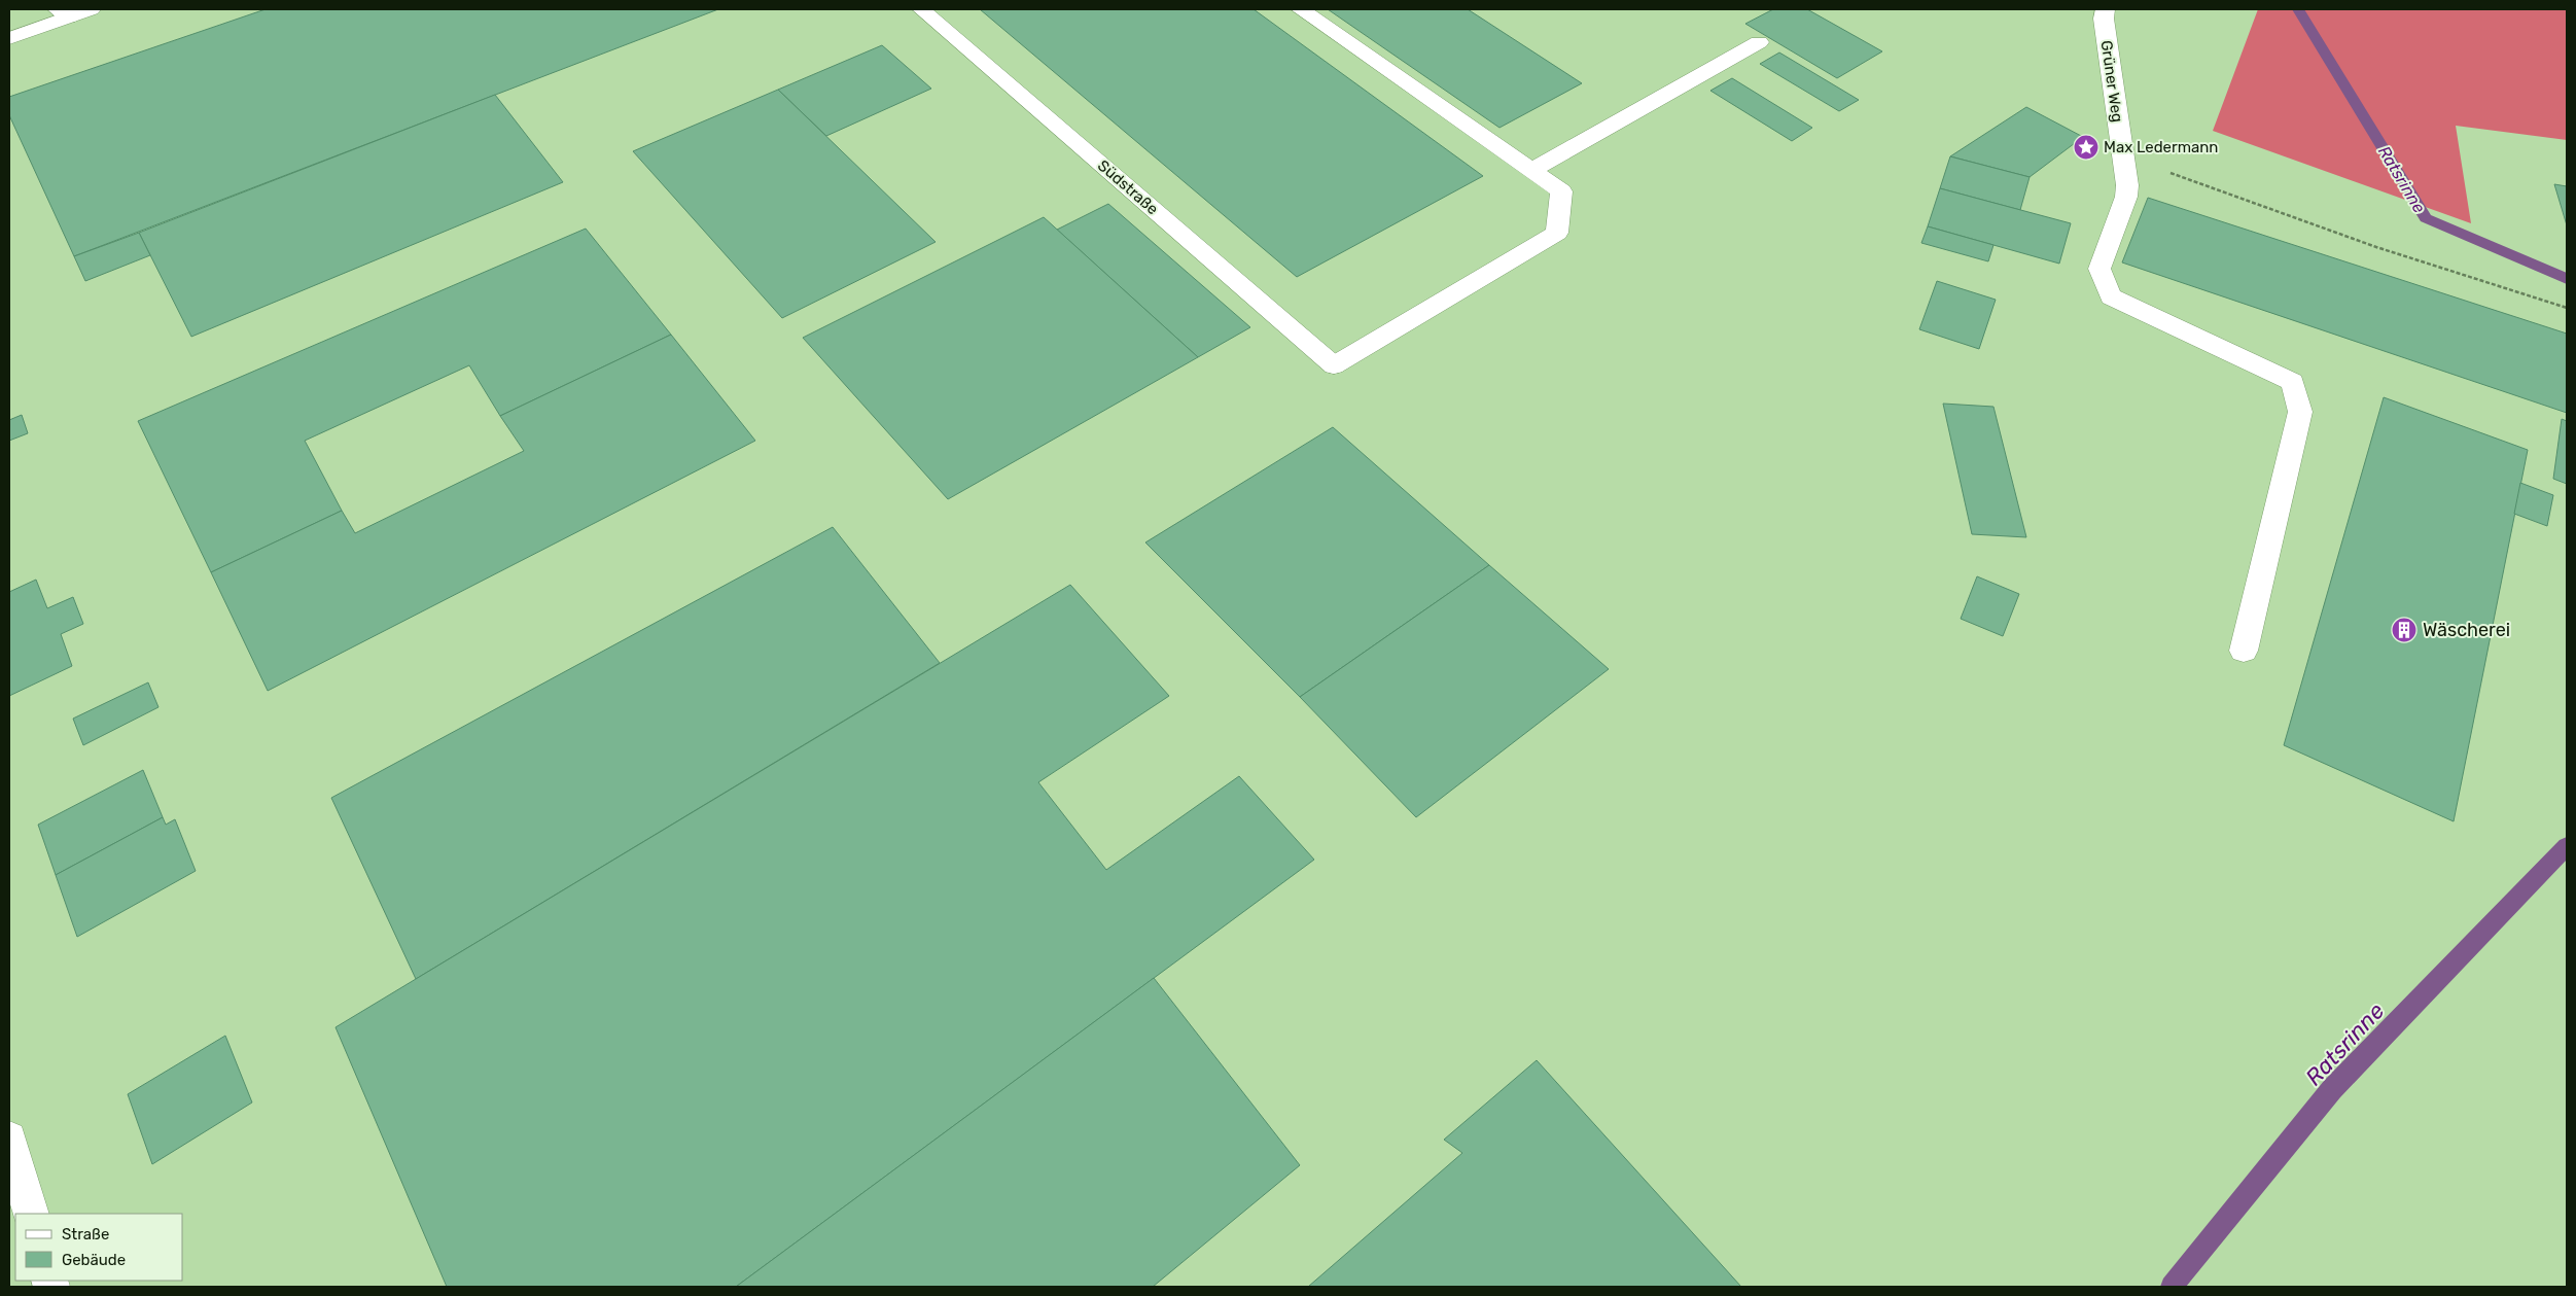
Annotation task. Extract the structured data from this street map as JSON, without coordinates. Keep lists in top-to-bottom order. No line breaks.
{"streets":{"street":["Grüner Weg","Südstraße"]},"water":["Ratsrinne"],"places":{"place":["Max Ledermann"],"building":["Wäscherei"]},"legend":["Straße","Gebäude"]}
